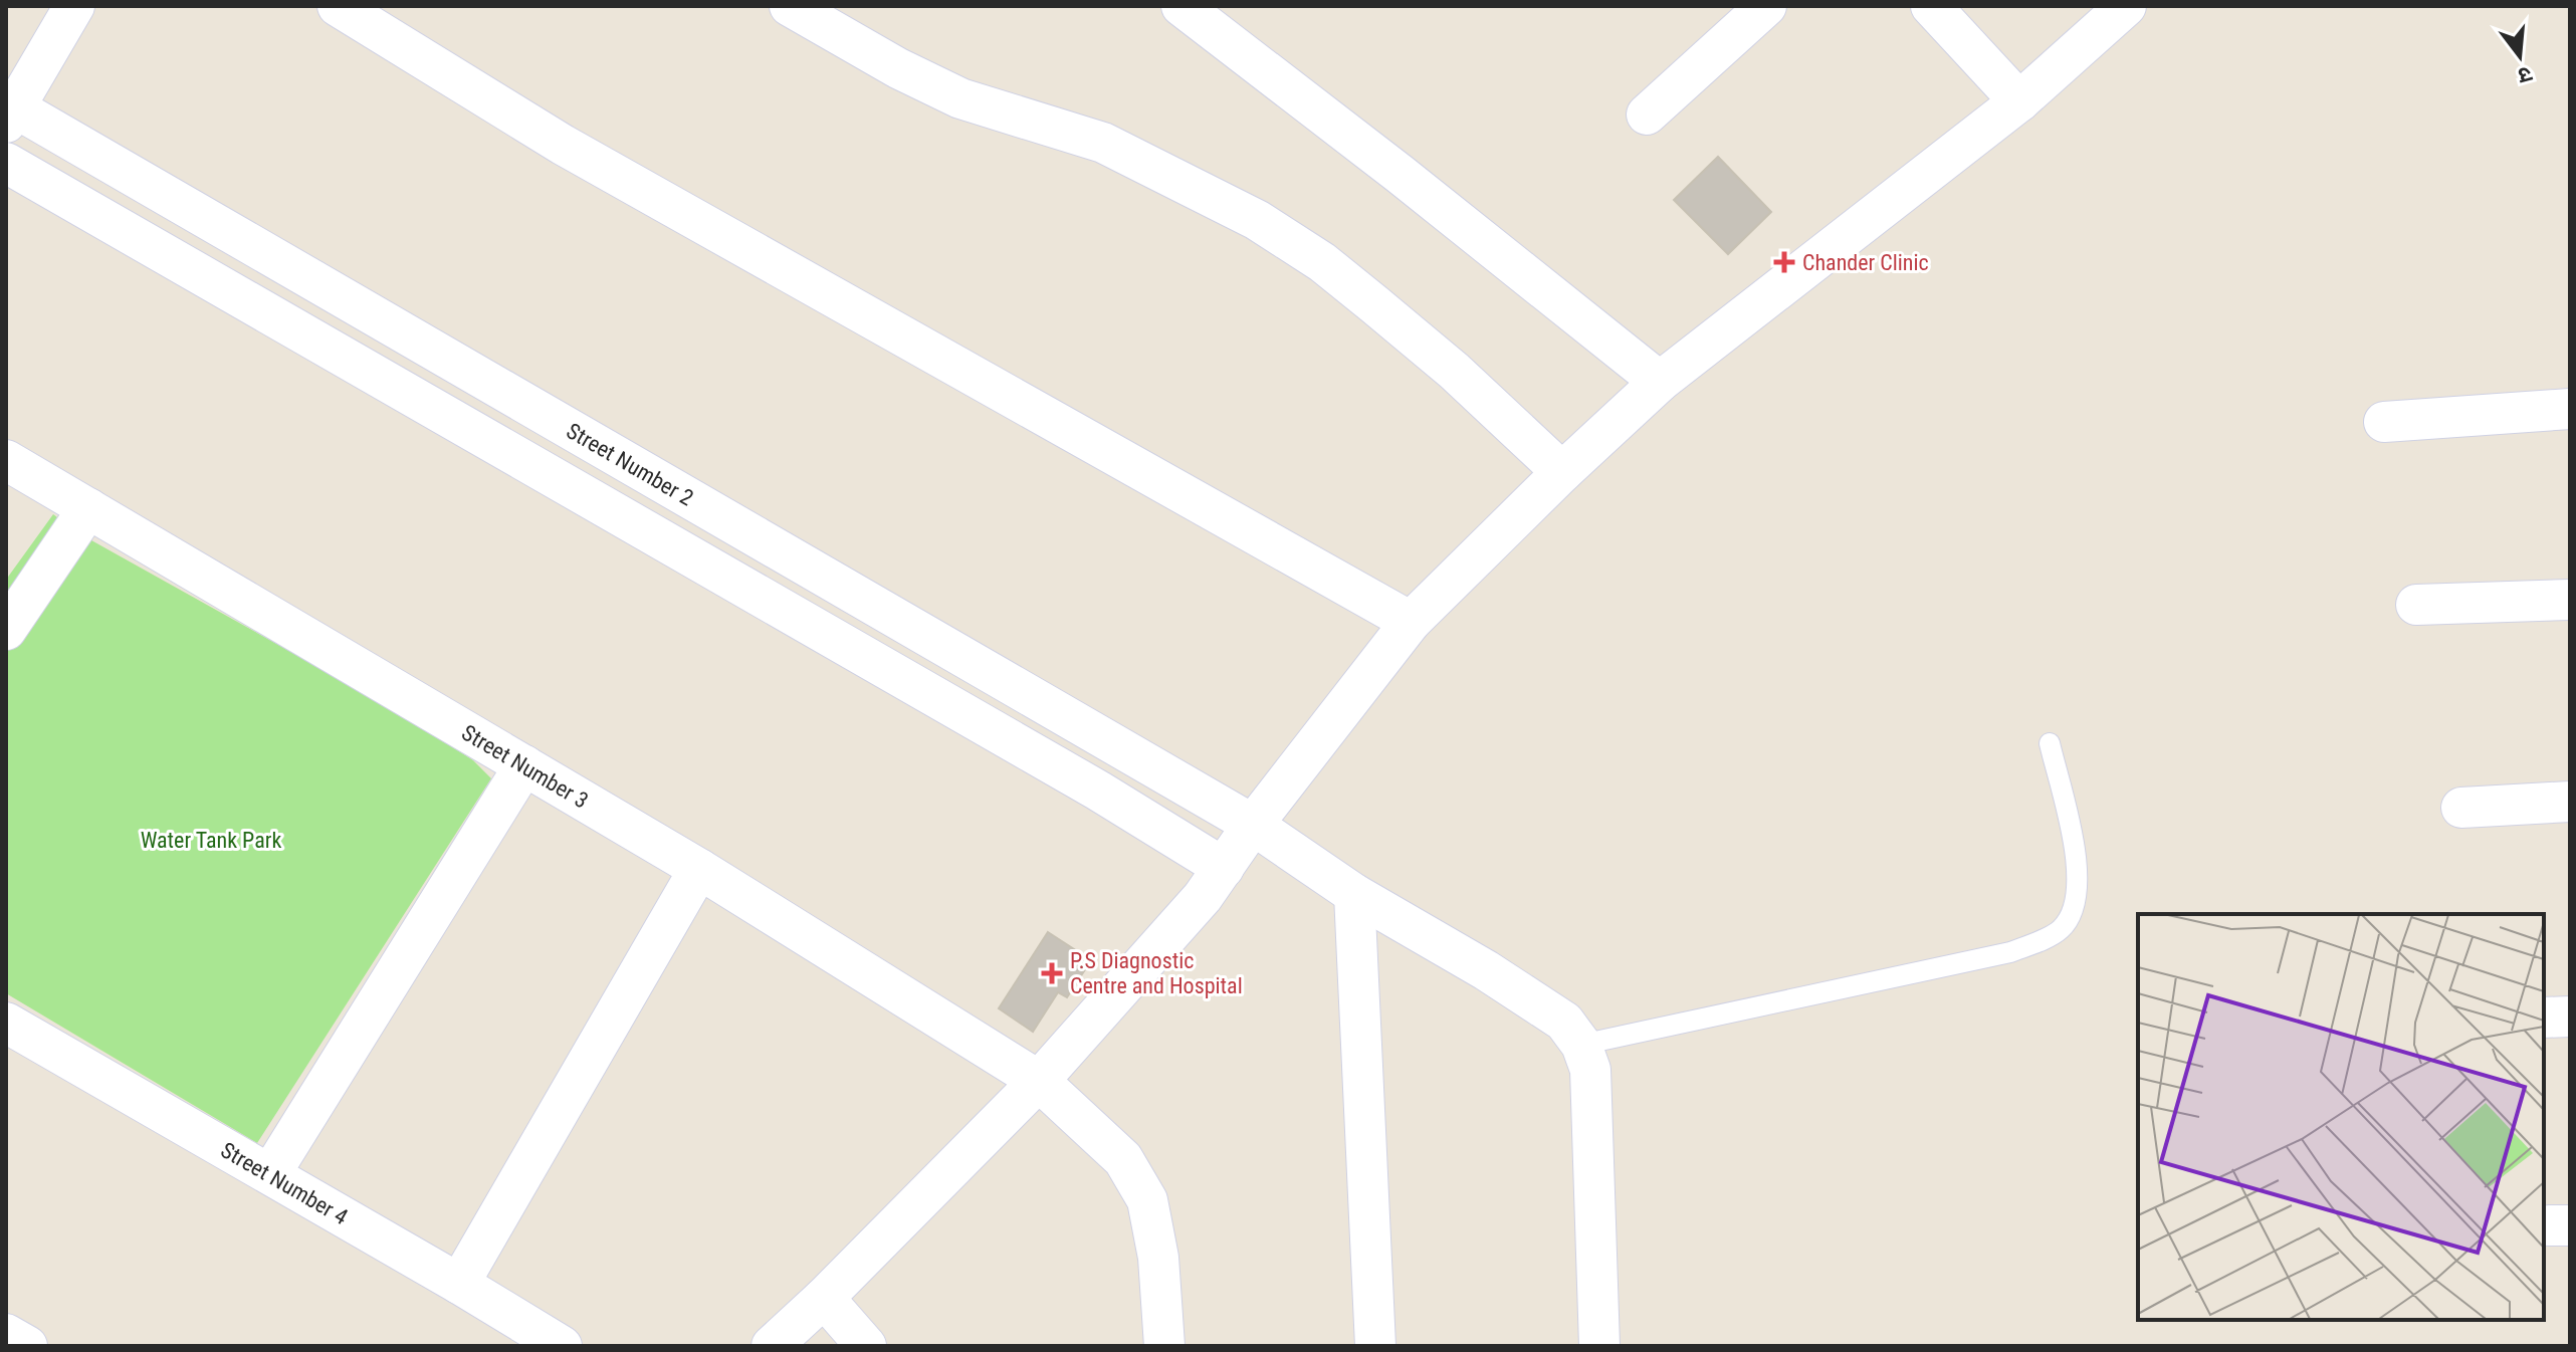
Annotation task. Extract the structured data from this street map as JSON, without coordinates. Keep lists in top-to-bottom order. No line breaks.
{"streets":{"street":["Street Number 2","Street Number 3","Street Number 4"]},"parks":["Water Tank Park"],"places":{"health":["Chander Clinic","P.S Diagnostic Centre and Hospital"]},"north":"bottom"}
